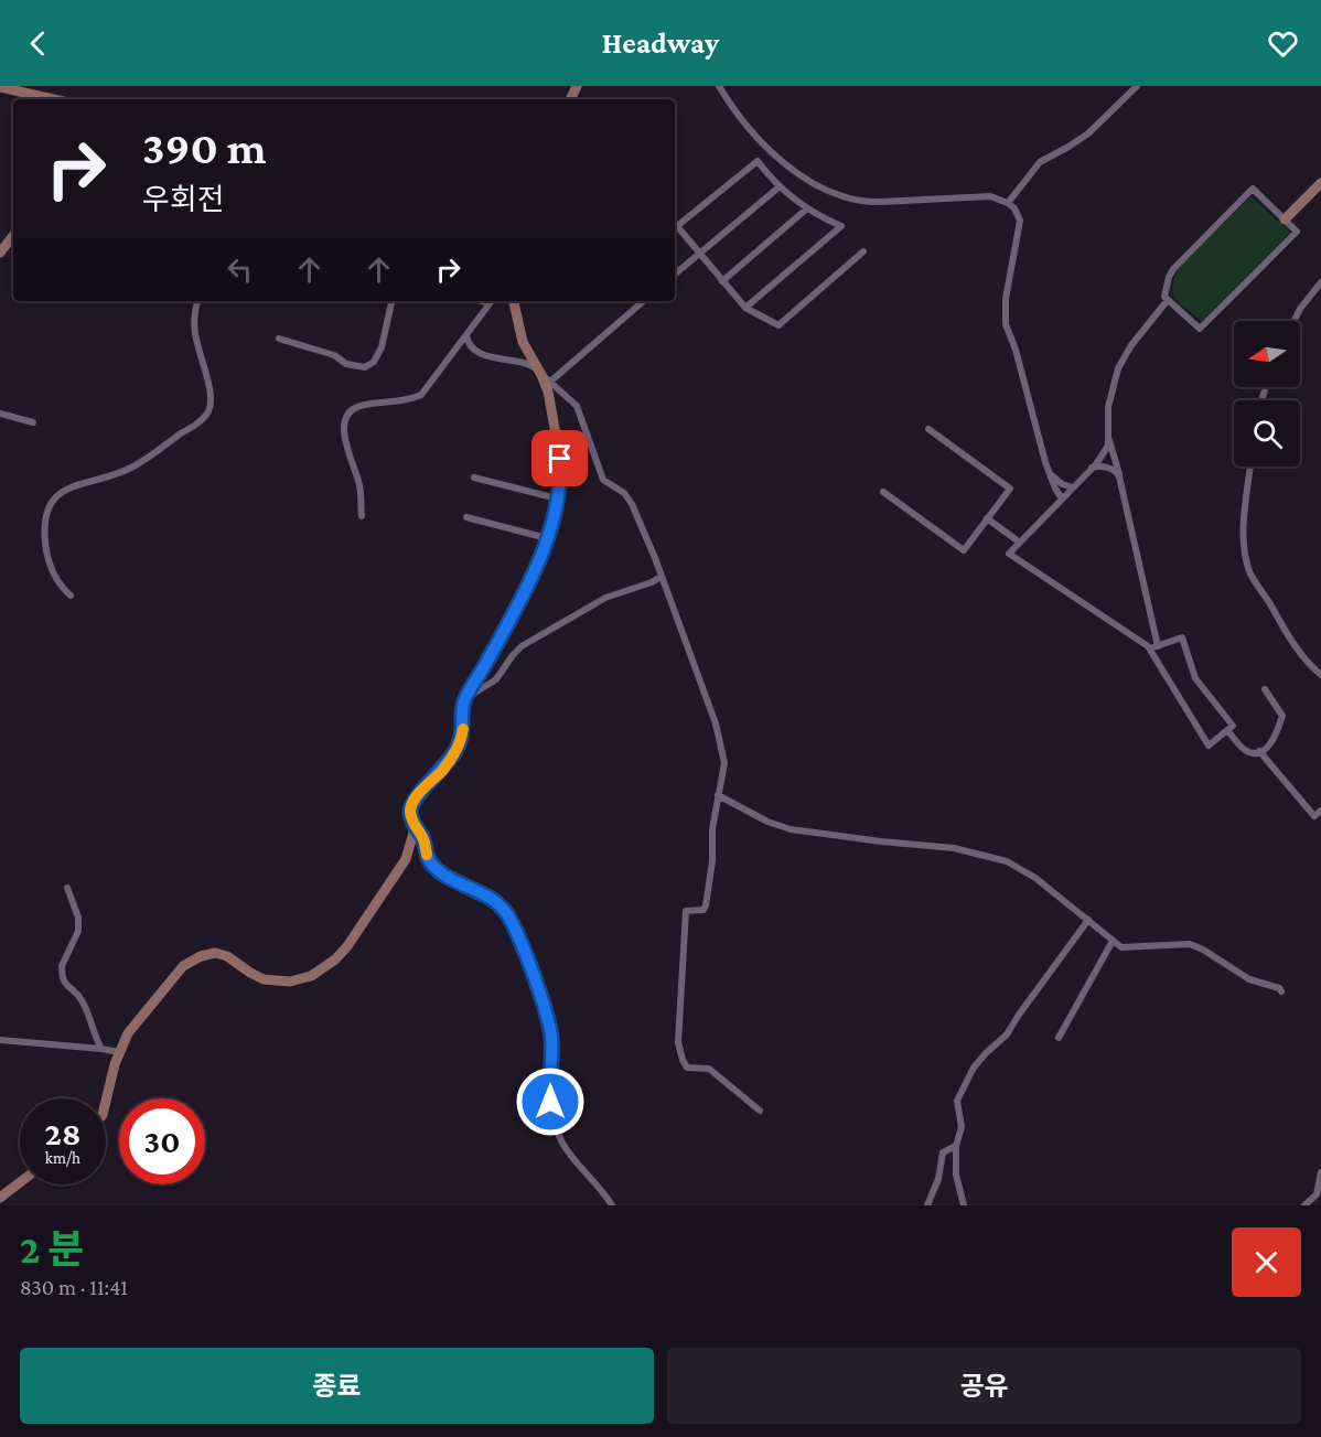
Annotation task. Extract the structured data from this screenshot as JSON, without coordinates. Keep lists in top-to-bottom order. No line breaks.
{"north":"left","page":{"header":"Headway","turn":["390 m","우회전"],"speed":"28 km/h","limit":"30","heading":["2 분","830 m · 11:41"],"buttons":["종료","공유"]}}
